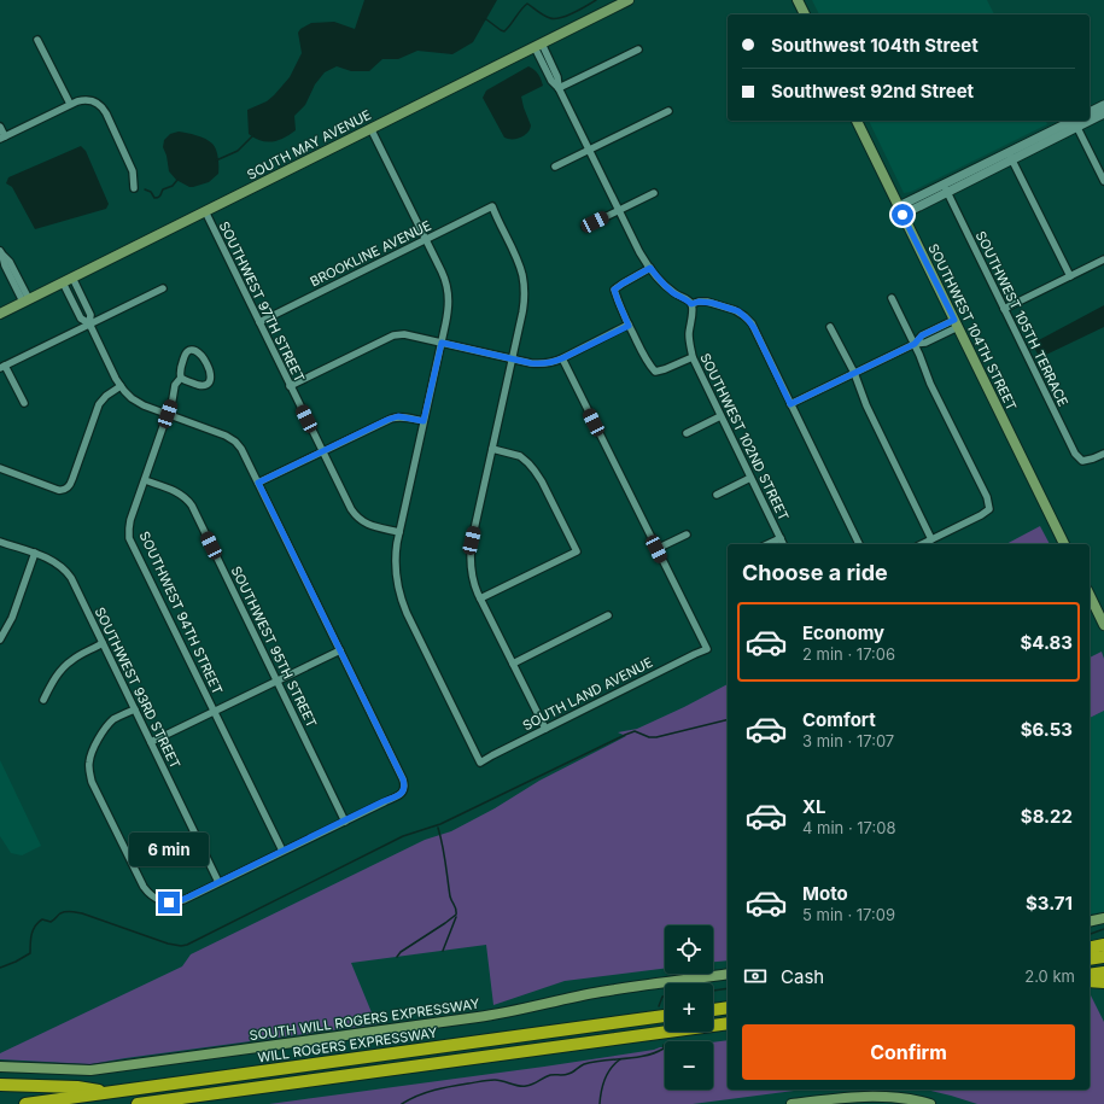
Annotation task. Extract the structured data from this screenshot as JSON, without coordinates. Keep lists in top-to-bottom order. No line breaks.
{"streets":{"highway":["WILL ROGERS EXPRESSWAY"],"main road":["SOUTH MAY AVENUE","SOUTHWEST 104TH STREET","SOUTH WILL ROGERS EXPRESSWAY"],"street":["BROOKLINE AVENUE","SOUTHWEST 97TH STREET","SOUTHWEST 105TH TERRACE","SOUTHWEST 102ND STREET","SOUTHWEST 94TH STREET","SOUTHWEST 95TH STREET","SOUTHWEST 93RD STREET","SOUTH LAND AVENUE"]},"crossings":[["SOUTH MAY AVENUE","SOUTHWEST 97TH STREET"],["BROOKLINE AVENUE","SOUTHWEST 97TH STREET"],["SOUTHWEST 97TH STREET","SOUTH LAND AVENUE"],["SOUTHWEST 94TH STREET","SOUTHWEST 95TH STREET"]],"page":{"banner":["Southwest 104th Street","Southwest 92nd Street"],"heading":"Choose a ride","list":[{"name":"Economy","note":"2 min · 17:06","value":"$4.83"},{"name":"Comfort","note":"3 min · 17:07","value":"$6.53"},{"name":"XL","note":"4 min · 17:08","value":"$8.22"},{"name":"Moto","note":"5 min · 17:09","value":"$3.71"}],"bubble":"6 min","map_buttons":["+","−"],"pay":["Cash","2.0 km"],"buttons":"Confirm"}}
